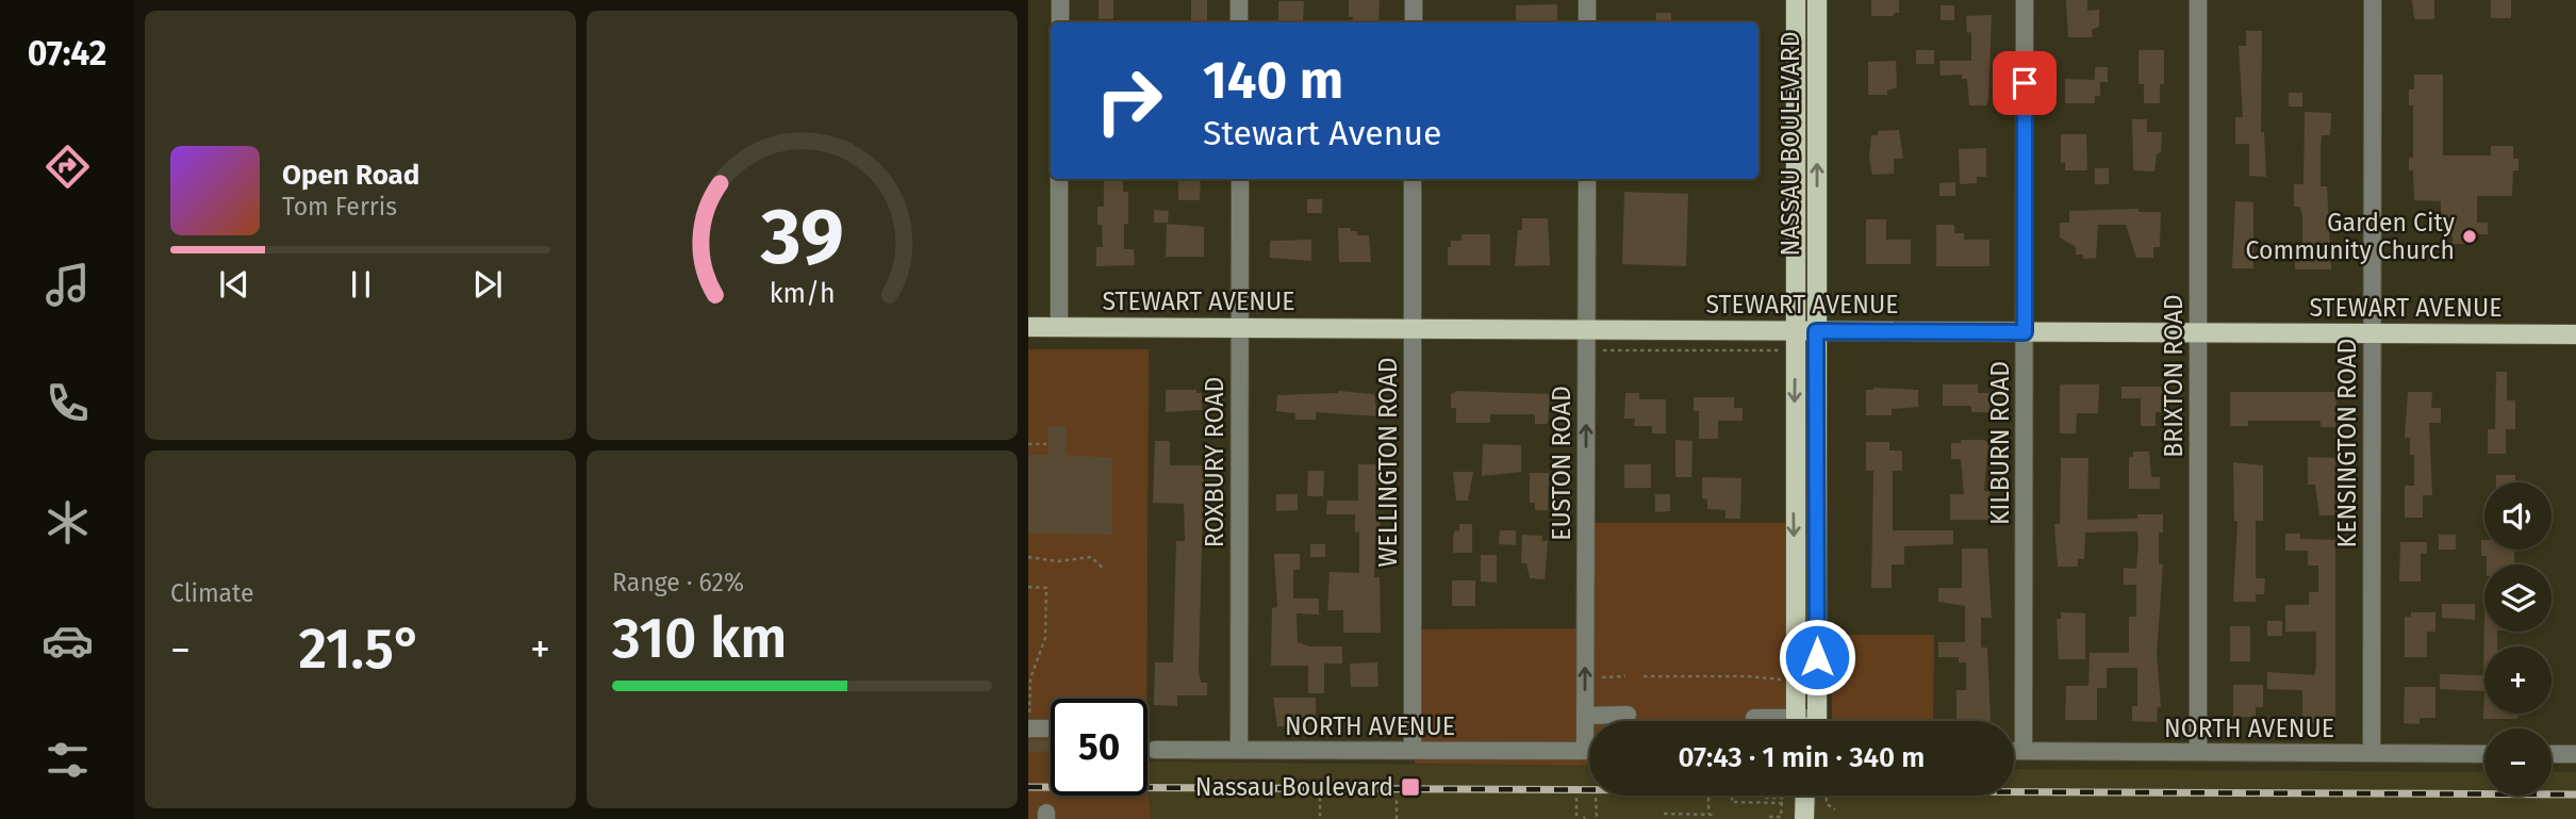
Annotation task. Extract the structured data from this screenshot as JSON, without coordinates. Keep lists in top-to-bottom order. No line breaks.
{"streets":{"main road":["NASSAU BOULEVARD","STEWART AVENUE"],"street":["BRIXTON ROAD","KILBURN ROAD","KENSINGTON ROAD","ROXBURY ROAD","WELLINGTON ROAD","EUSTON ROAD","NORTH AVENUE"]},"crossings":[["NASSAU BOULEVARD","STEWART AVENUE"],["STEWART AVENUE","BRIXTON ROAD"],["STEWART AVENUE","KILBURN ROAD"],["STEWART AVENUE","KENSINGTON ROAD"],["STEWART AVENUE","ROXBURY ROAD"],["STEWART AVENUE","WELLINGTON ROAD"],["STEWART AVENUE","EUSTON ROAD"],["BRIXTON ROAD","NORTH AVENUE"],["KILBURN ROAD","NORTH AVENUE"],["KENSINGTON ROAD","NORTH AVENUE"],["ROXBURY ROAD","NORTH AVENUE"],["WELLINGTON ROAD","NORTH AVENUE"],["EUSTON ROAD","NORTH AVENUE"]],"one_way":["EUSTON ROAD"],"places":{"other":["Garden City Community Church"],"transit":["Nassau Boulevard"]},"page":{"tabs":"07:42","turn":["140 m","Stewart Avenue"],"song":["Open Road","Tom Ferris"],"tile":["Climate",["Range · 62%","310 km"]],"map_buttons":["+","−"],"heat":["−","21.5°","+"],"limit":"50","trip":"07:43 · 1 min · 340 m","gauge":["39","km/h"]}}
